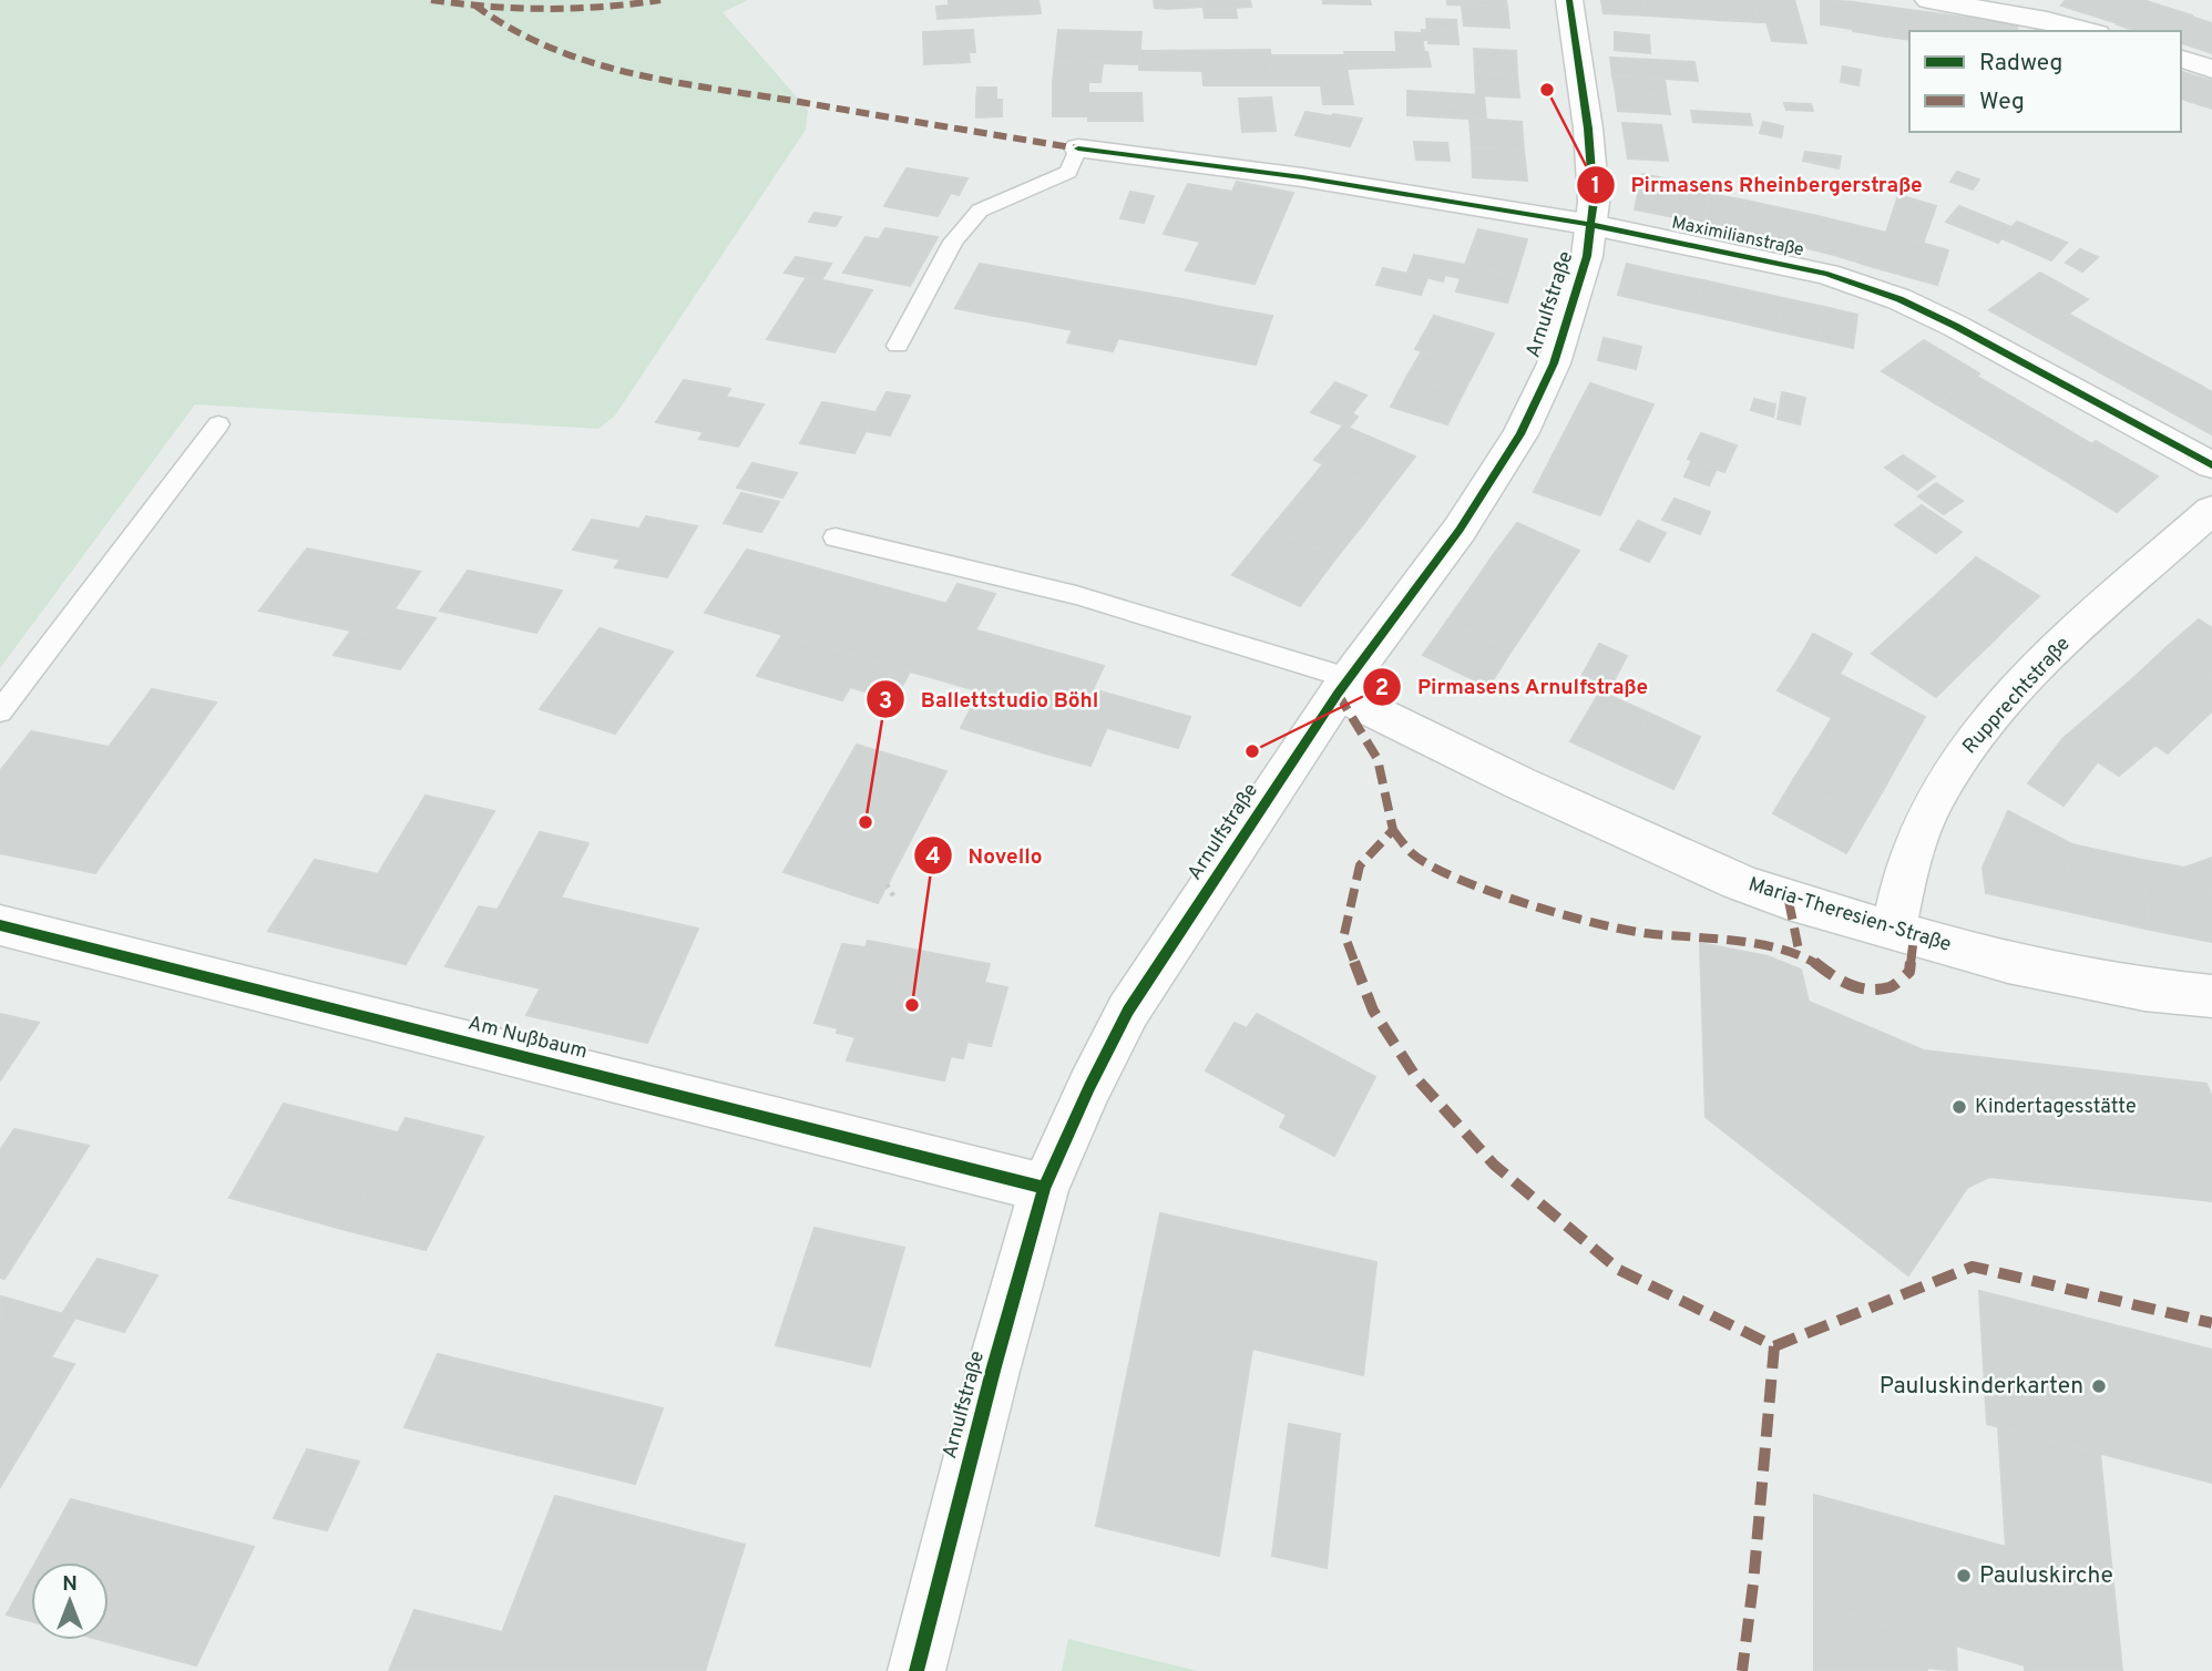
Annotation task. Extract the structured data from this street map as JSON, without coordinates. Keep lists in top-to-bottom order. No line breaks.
{"streets":{"street":["Maximilianstraße","Arnulfstraße","Rupprechtstraße","Maria-Theresien-Straße","Am Nußbaum"]},"crossings":[["Maximilianstraße","Arnulfstraße"],["Arnulfstraße","Maria-Theresien-Straße"],["Arnulfstraße","Am Nußbaum"],["Rupprechtstraße","Maria-Theresien-Straße"]],"places":["Pirmasens Rheinbergerstraße","Pirmasens Arnulfstraße","Ballettstudio Böhl","Novello","Kindertagesstätte","Pauluskinderkarten","Pauluskirche"],"legend":["Radweg","Weg"],"north":"top"}
